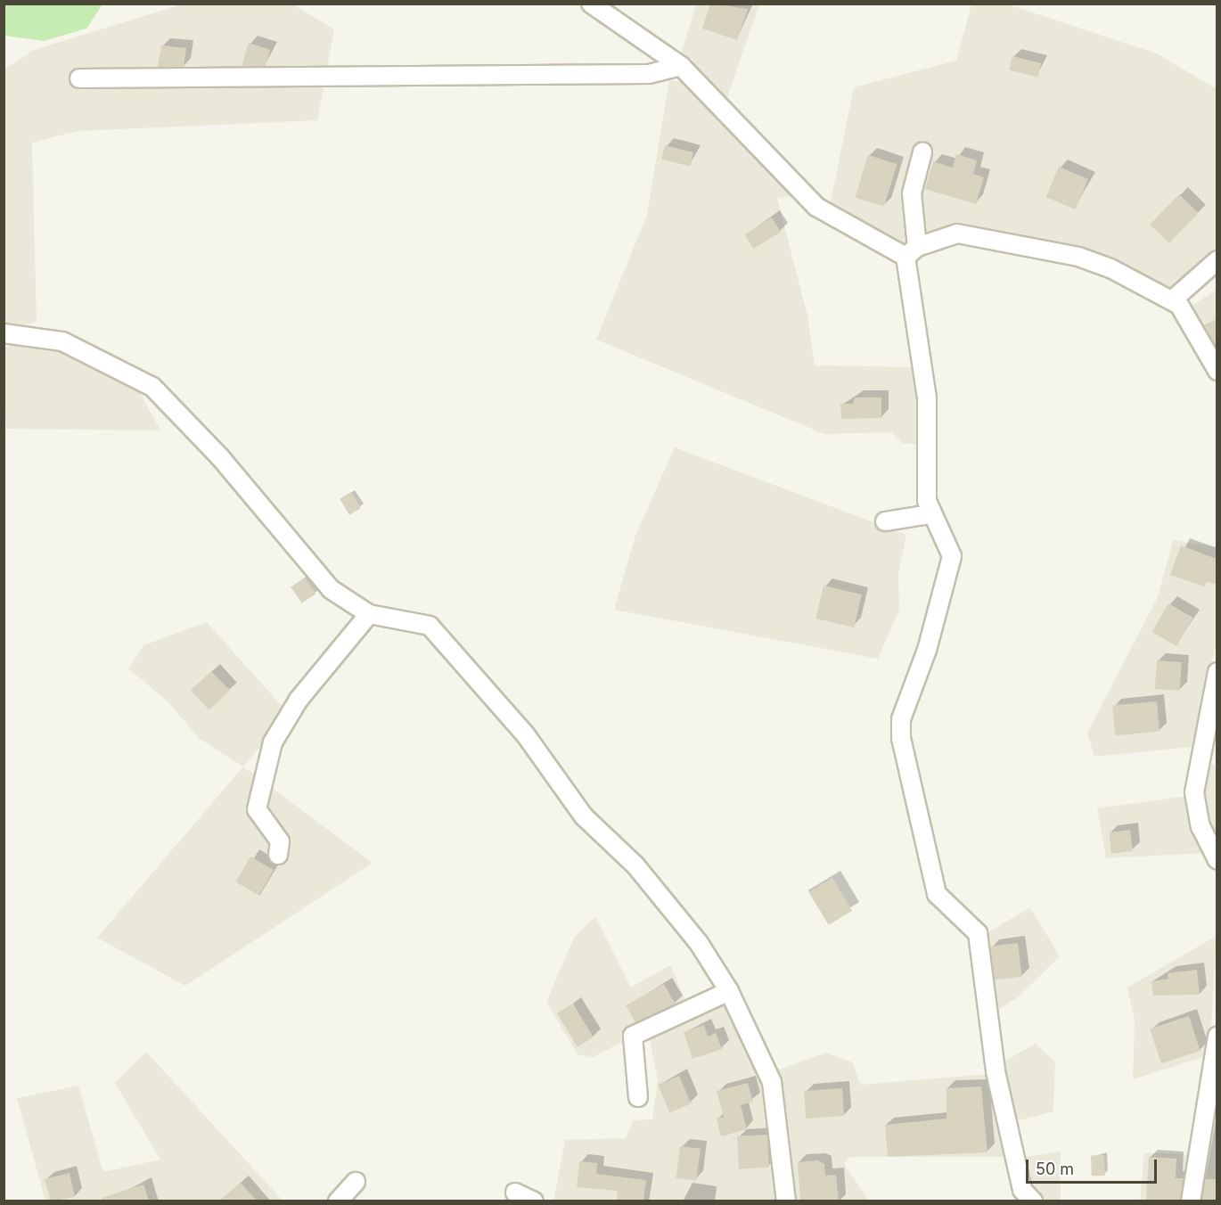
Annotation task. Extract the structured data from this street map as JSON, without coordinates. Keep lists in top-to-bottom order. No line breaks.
{"scale_bar":"50 m"}
